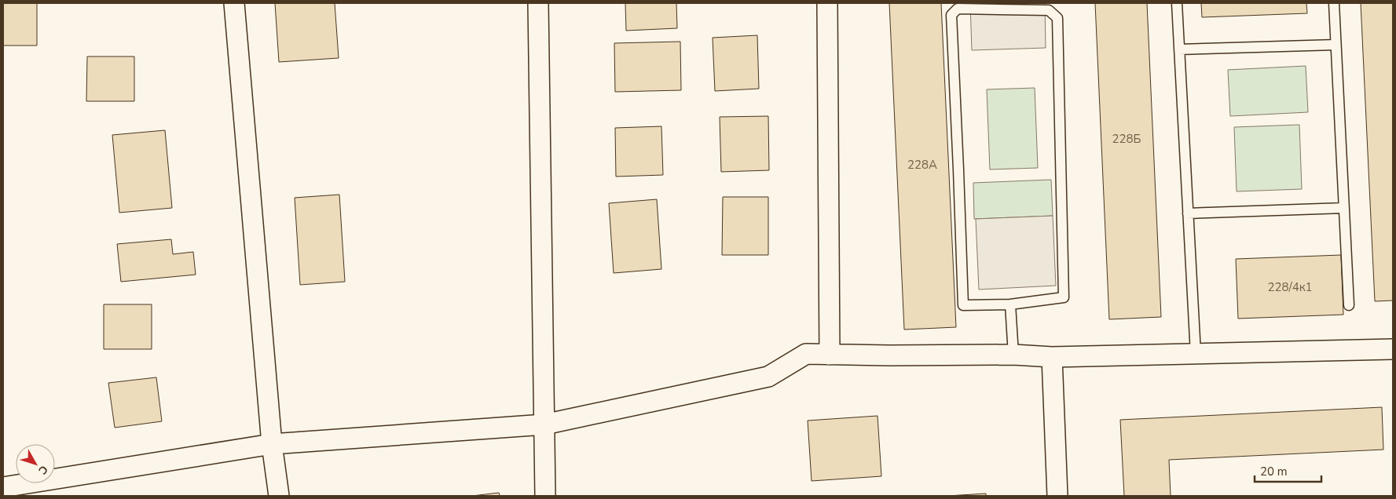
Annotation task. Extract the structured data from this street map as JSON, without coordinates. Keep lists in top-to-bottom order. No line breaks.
{"house_numbers":["228Б","228А","228/4к1"],"scale_bar":"20 m","north":"bottom right"}
